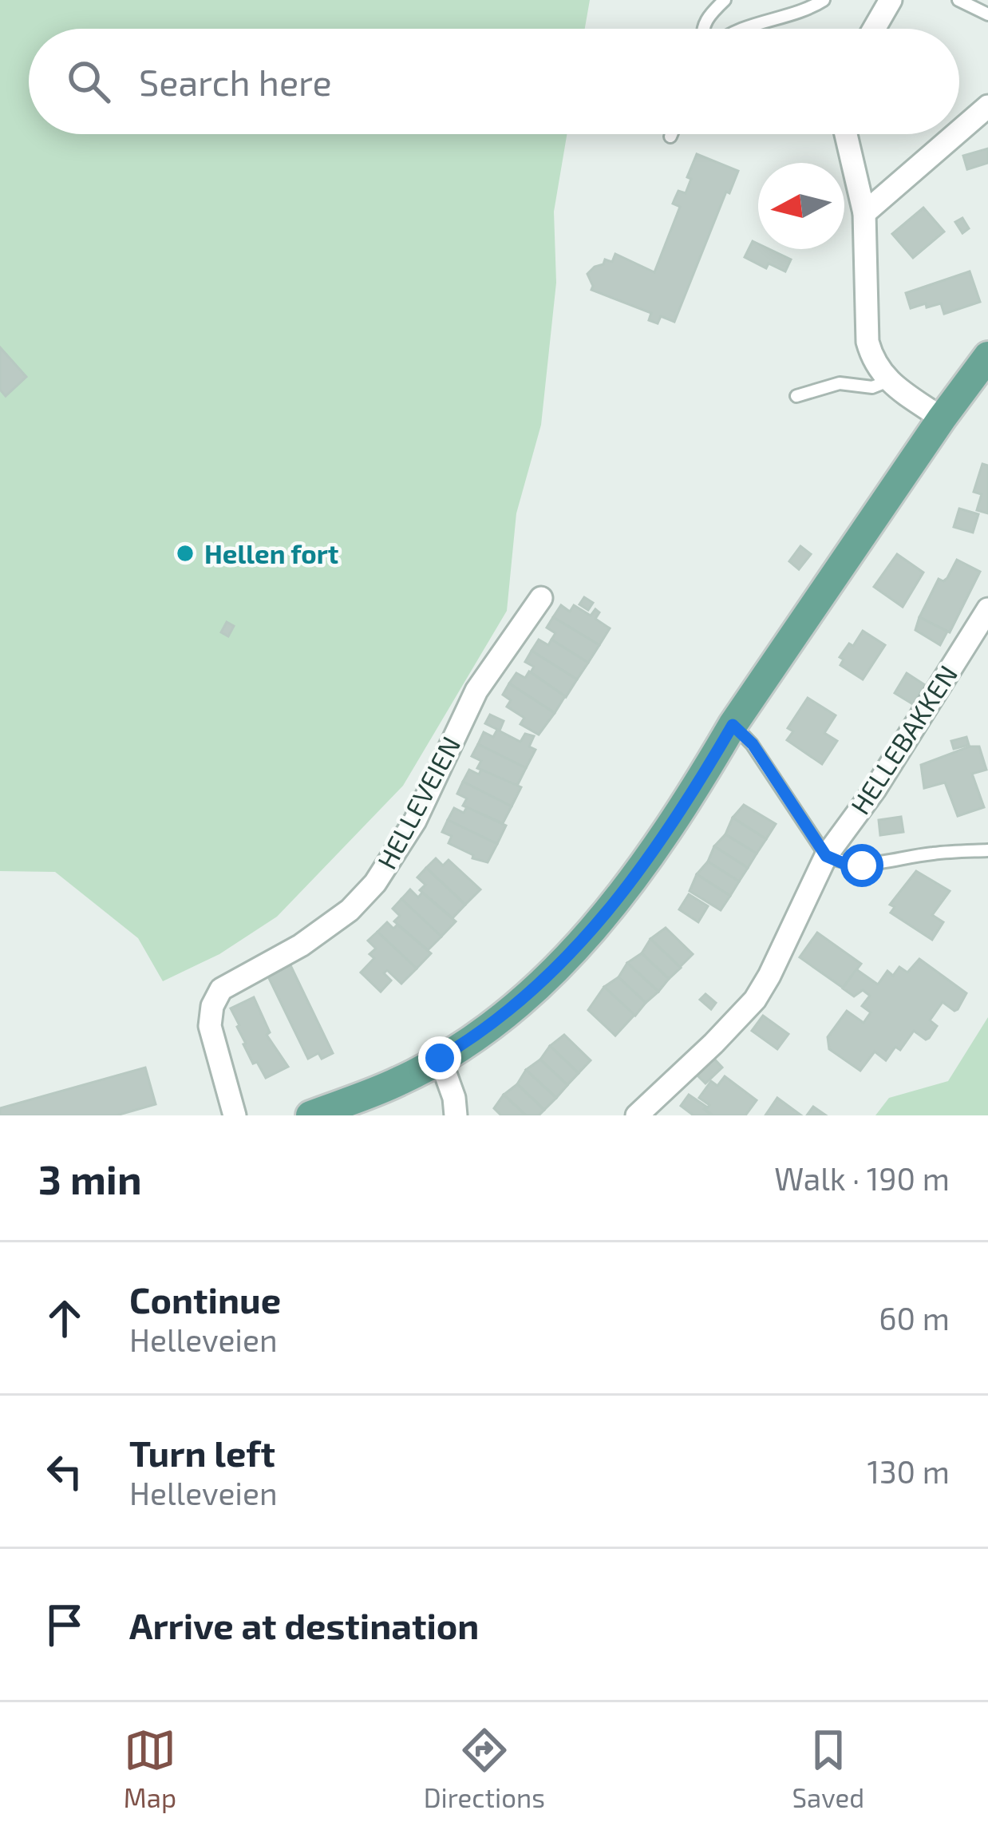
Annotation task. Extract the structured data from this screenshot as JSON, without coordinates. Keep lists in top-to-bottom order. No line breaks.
{"streets":{"street":["HELLEBAKKEN","HELLEVEIEN"]},"places":["Hellen fort"],"north":"left","page":{"search":"Search here","heading":["3 min","Walk · 190 m"],"list":[["Continue","Helleveien","60 m"],["Turn left","Helleveien","130 m"],"Arrive at destination"],"nav":["Map","Directions","Saved"]}}
